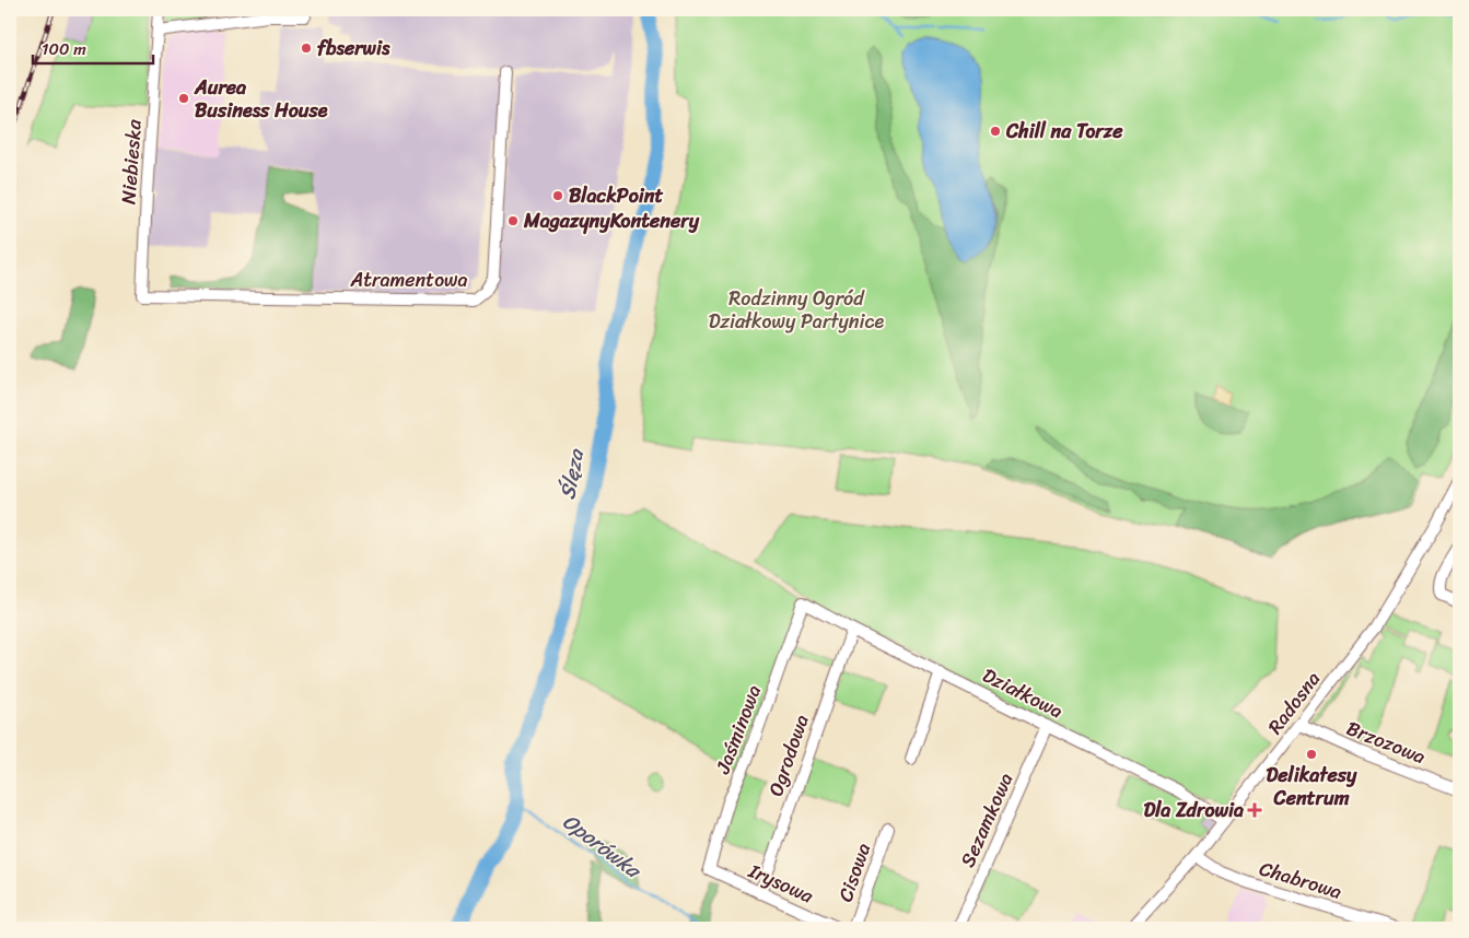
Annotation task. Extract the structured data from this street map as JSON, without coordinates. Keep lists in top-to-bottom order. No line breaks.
{"streets":{"street":["Niebieska","Atramentowa","Działkowa","Radosna","Jaśminowa","Brzozowa","Ogrodowa","Sezamkowa","Cisowa","Chabrowa","Irysowa"]},"crossings":[["Niebieska","Atramentowa"],["Działkowa","Radosna"],["Działkowa","Jaśminowa"],["Działkowa","Ogrodowa"],["Działkowa","Sezamkowa"],["Radosna","Brzozowa"],["Radosna","Chabrowa"],["Jaśminowa","Irysowa"],["Ogrodowa","Irysowa"]],"water":["Ślęza","Oporówka"],"parks":["Rodzinny Ogród Działkowy Partynice"],"places":{"other":["fbserwis","Aurea Business House","Chill na Torze","BlackPoint","MagazynyKontenery","Delikatesy Centrum"],"health":["Dla Zdrowia"]},"scale_bar":"100 m"}
